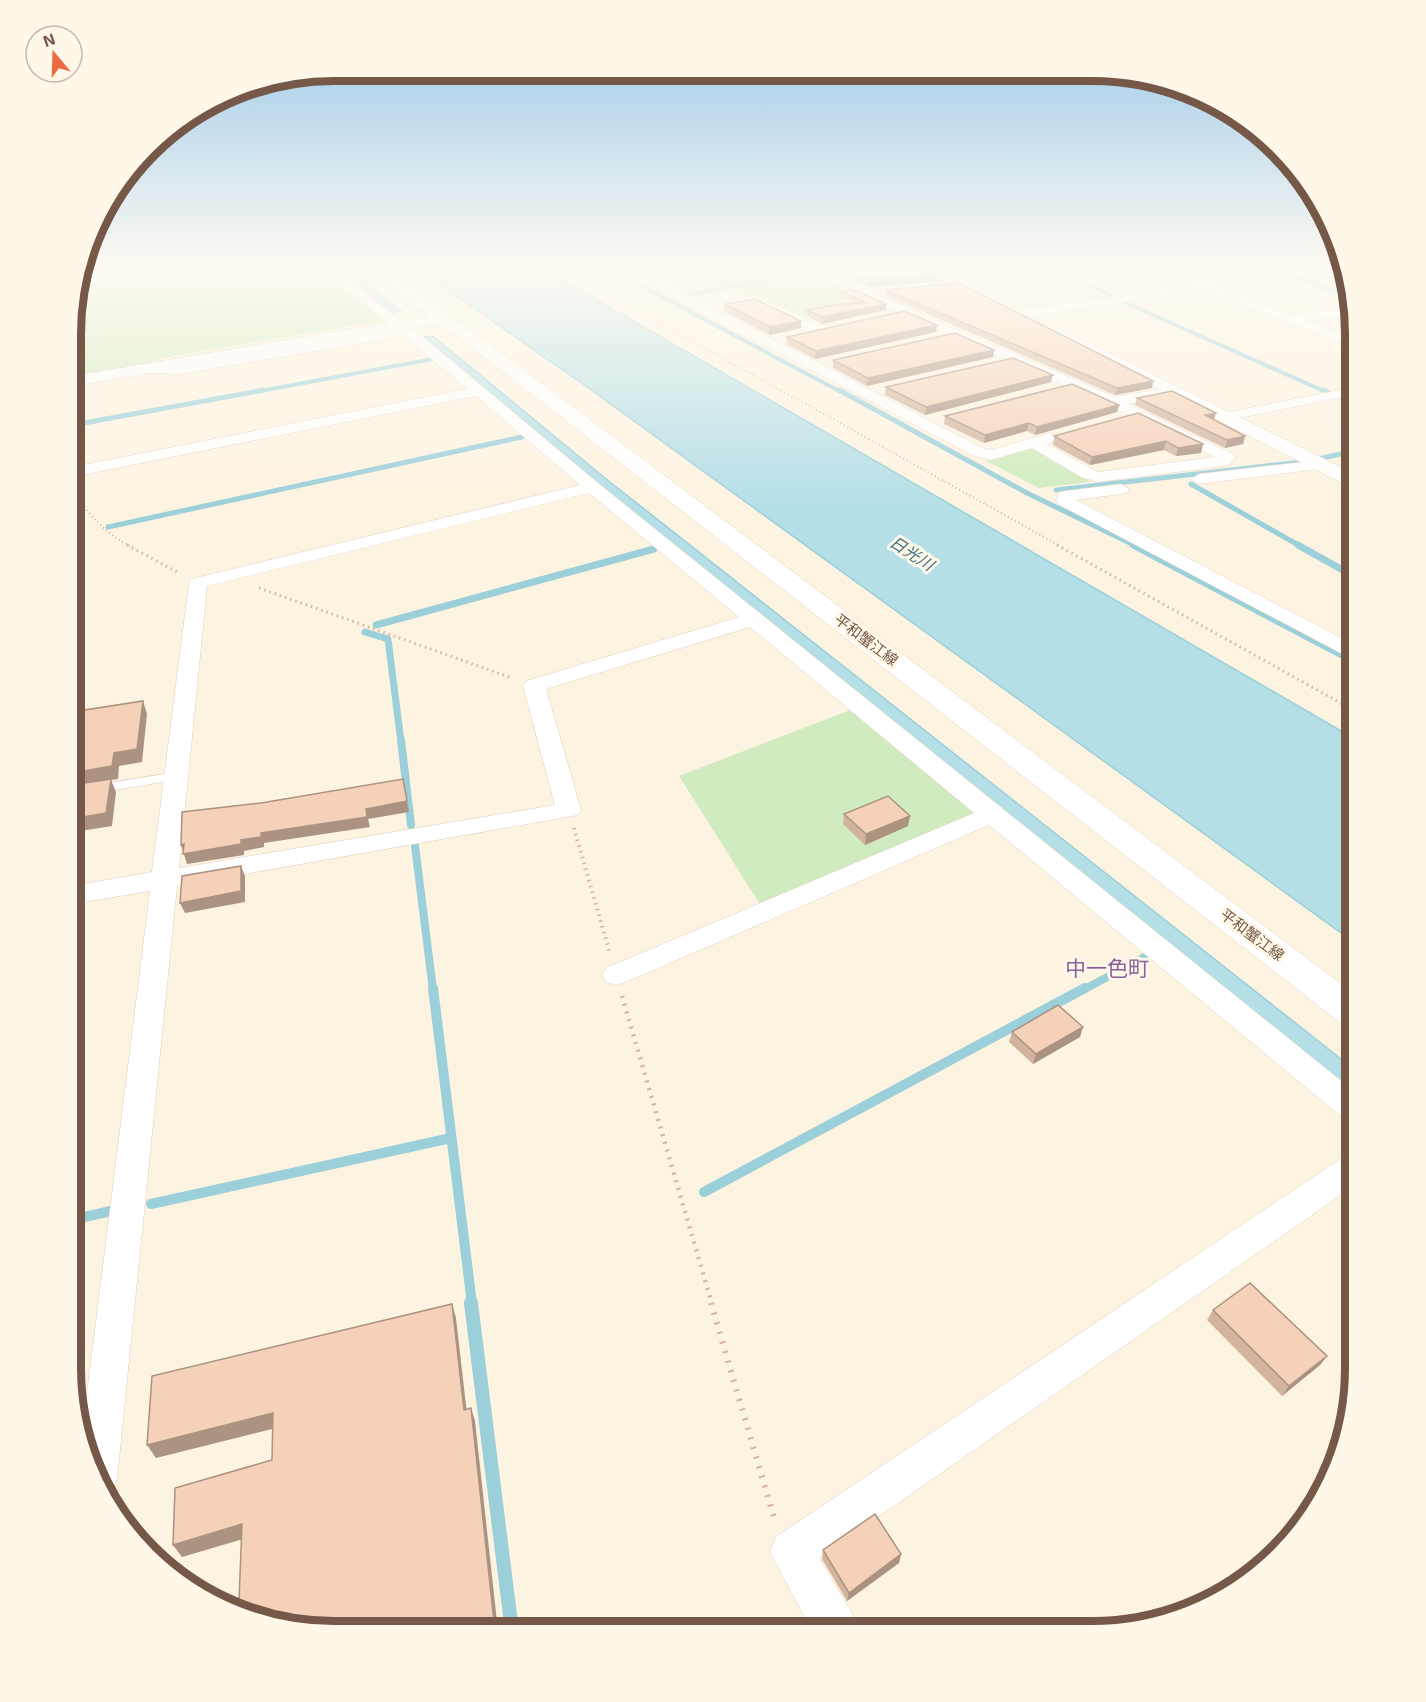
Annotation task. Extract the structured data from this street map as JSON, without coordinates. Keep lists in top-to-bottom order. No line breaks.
{"streets":{"main road":["平和蟹江線"]},"districts":["中一色町"],"water":["日光川"],"north":"top"}
